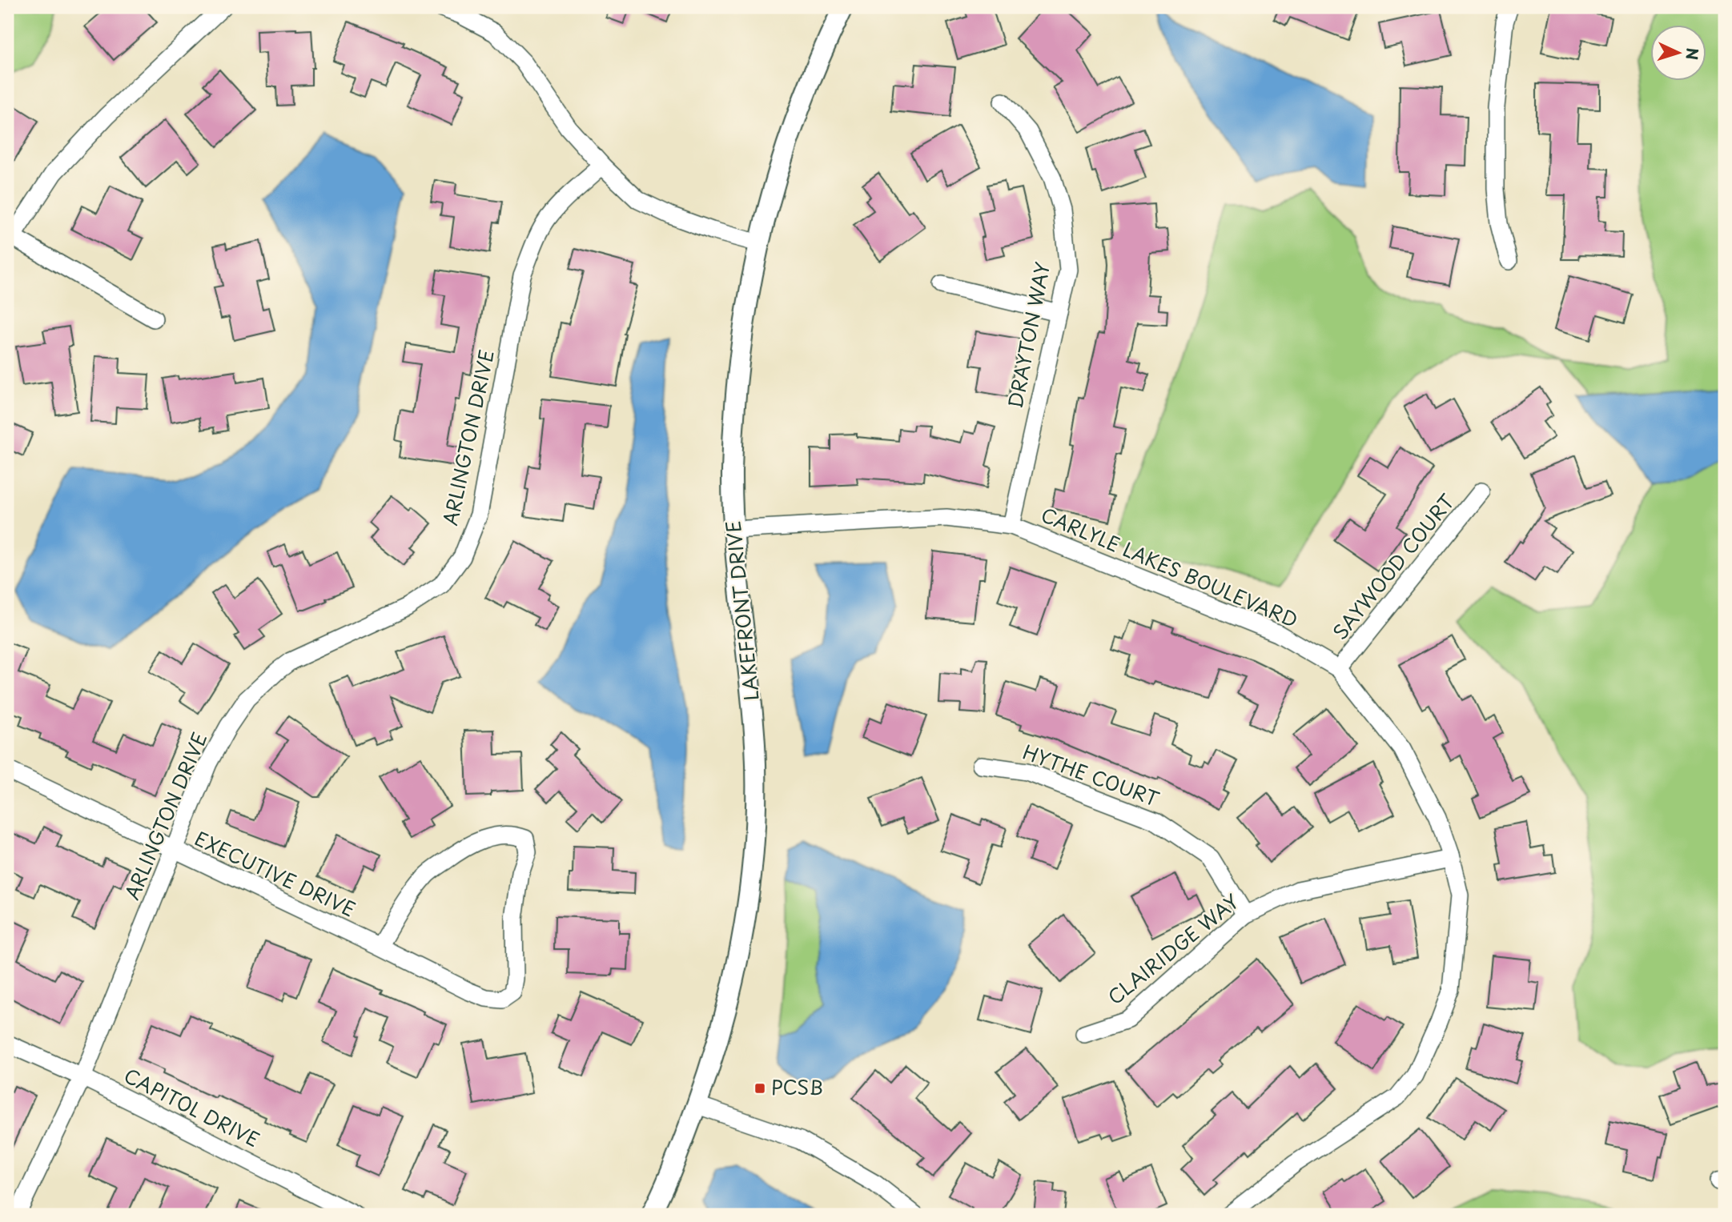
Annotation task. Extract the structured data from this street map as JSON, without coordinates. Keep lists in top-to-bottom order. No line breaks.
{"streets":{"street":["DRAYTON WAY","ARLINGTON DRIVE","SAYWOOD COURT","CARLYLE LAKES BOULEVARD","LAKEFRONT DRIVE","HYTHE COURT","EXECUTIVE DRIVE","CLAIRIDGE WAY","CAPITOL DRIVE"]},"crossings":[["DRAYTON WAY","CARLYLE LAKES BOULEVARD"],["ARLINGTON DRIVE","EXECUTIVE DRIVE"],["ARLINGTON DRIVE","CAPITOL DRIVE"],["SAYWOOD COURT","CARLYLE LAKES BOULEVARD"],["CARLYLE LAKES BOULEVARD","LAKEFRONT DRIVE"],["CARLYLE LAKES BOULEVARD","CLAIRIDGE WAY"],["HYTHE COURT","CLAIRIDGE WAY"]],"places":{"transit":["PCSB"]},"north":"right"}
